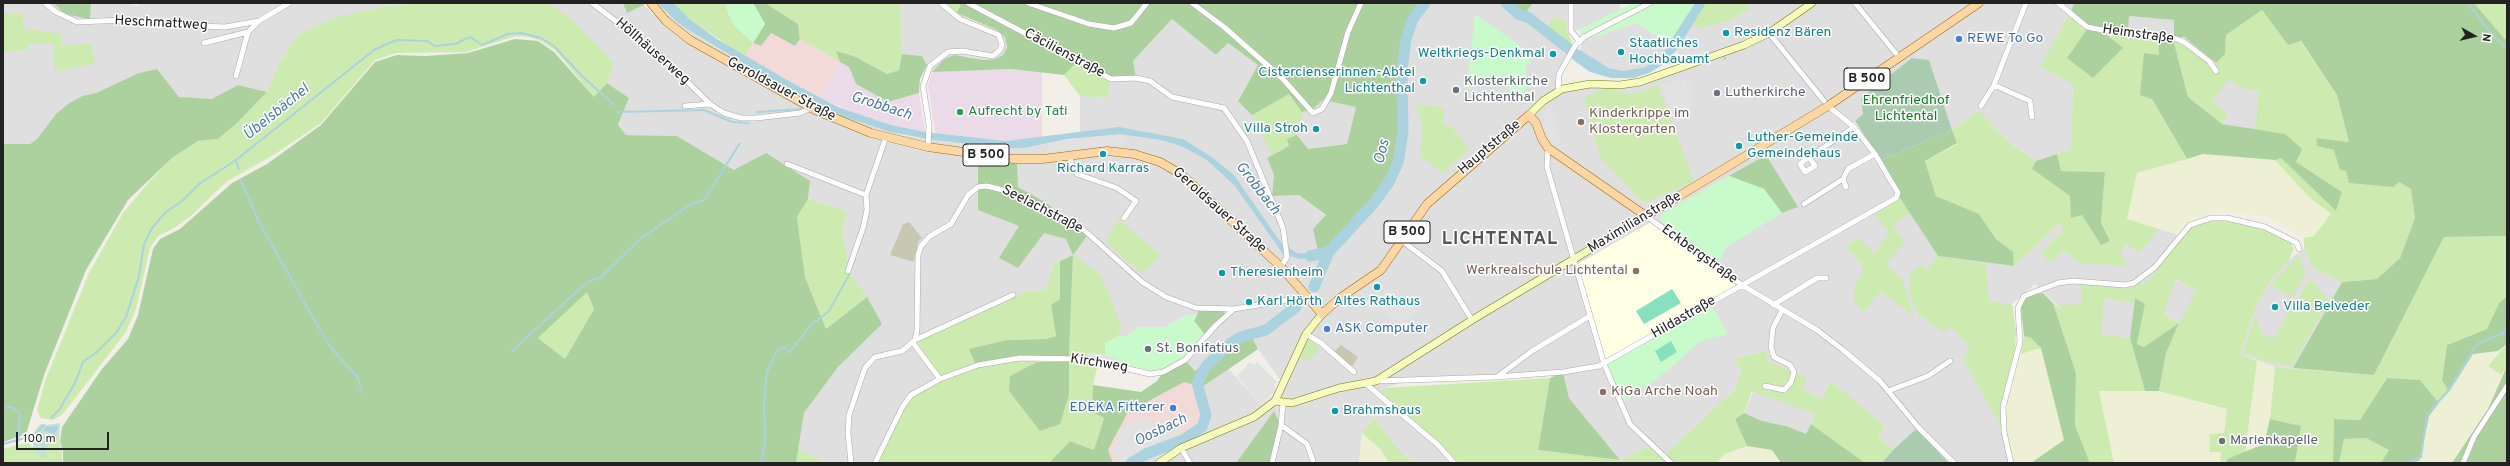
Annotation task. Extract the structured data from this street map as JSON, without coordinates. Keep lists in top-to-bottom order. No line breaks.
{"streets":{"main road":["B 500","Geroldsauer Straße","Hauptstraße","Maximilianstraße","Eckbergstraße"],"street":["Heschmattweg","Heimstraße","Höllhäuserweg","Cäcilienstraße","Seelachstraße","Hildastraße","Kirchweg"]},"crossings":[["Höllhäuserweg","Geroldsauer Straße"],["Cäcilienstraße","Geroldsauer Straße"],["Geroldsauer Straße","Hauptstraße"],["Geroldsauer Straße","Seelachstraße"],["Seelachstraße","Kirchweg"],["Maximilianstraße","Eckbergstraße"],["Maximilianstraße","Hildastraße"],["Eckbergstraße","Hildastraße"]],"districts":["LICHTENTAL"],"water":["Grobbach","Übelsbächel","Oos","Oosbach"],"parks":["Ehrenfriedhof Lichtental"],"places":["Residenz Bären","REWE To Go","Staatliches Hochbauamt","Weltkriegs-Denkmal","Cistercienserinnen-Abtei Lichtenthal","Klosterkirche Lichtenthal","Lutherkirche","Aufrecht by Tati","Kinderkrippe im Klostergarten","Villa Stroh","Luther-Gemeinde Gemeindehaus","Richard Karras","Werkrealschule Lichtental","Theresienheim","Altes Rathaus","Karl Hörth","Villa Belveder","ASK Computer","St. Bonifatius","KiGa Arche Noah","EDEKA Fitterer","Brahmshaus","Marienkapelle"],"scale_bar":"100 m","north":"right"}
